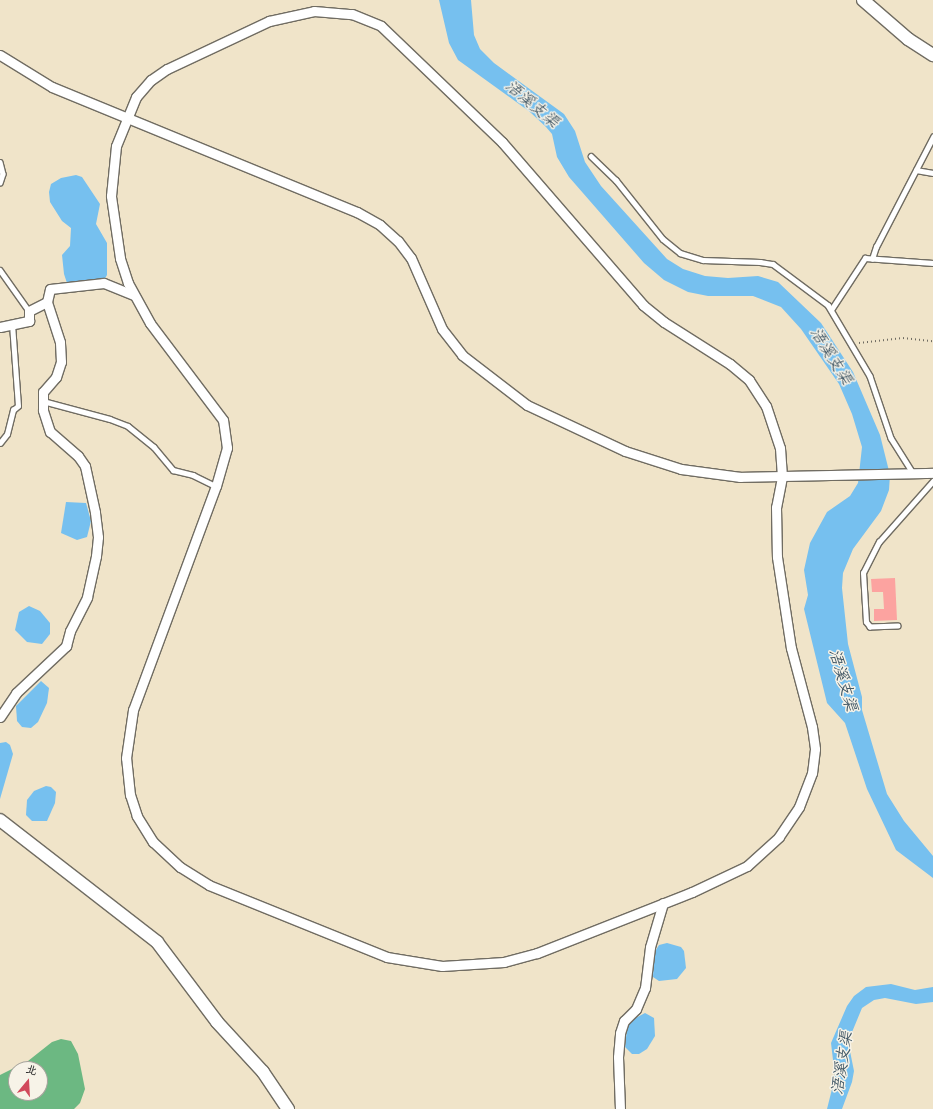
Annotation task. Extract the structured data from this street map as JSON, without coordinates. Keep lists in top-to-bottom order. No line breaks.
{"water":["浯溪支渠"],"north":"top"}
